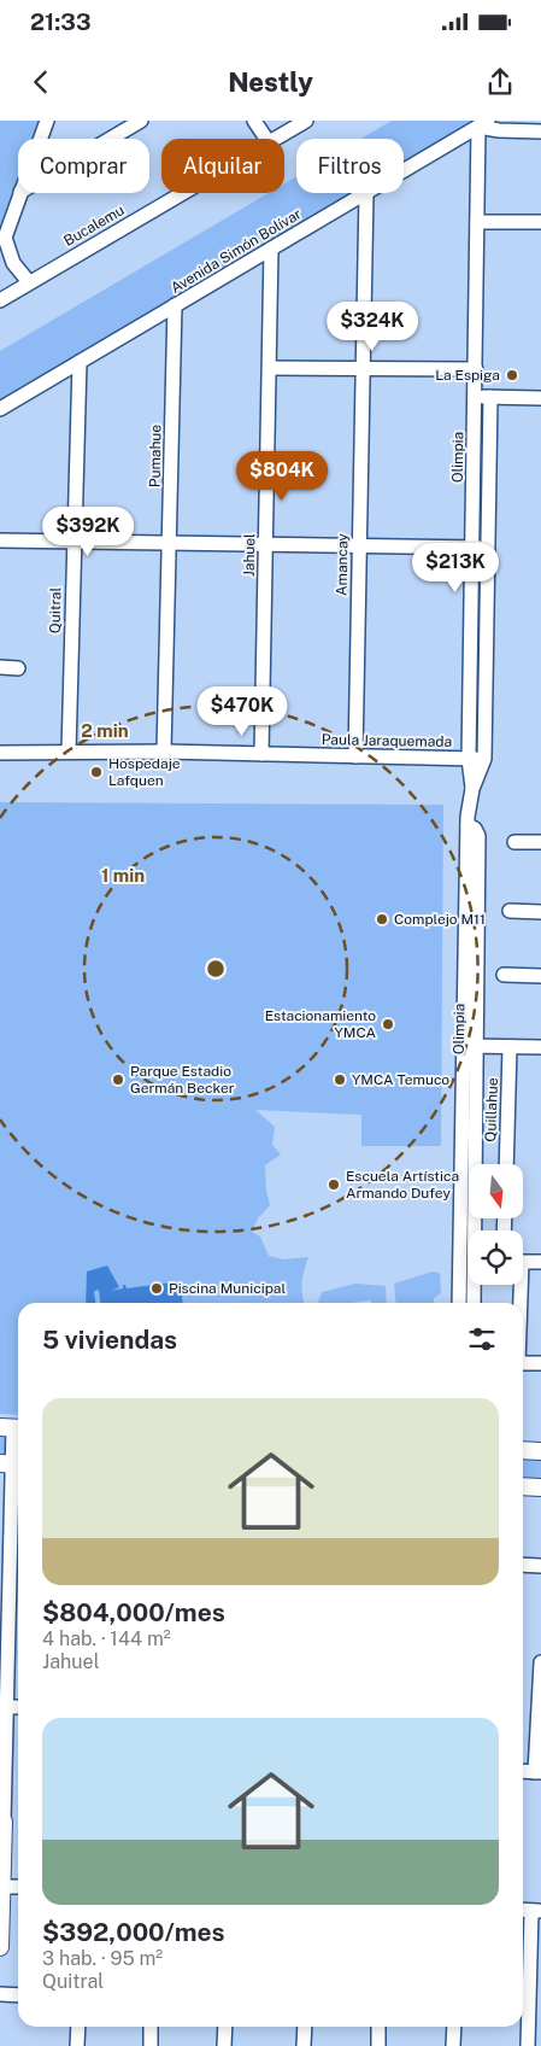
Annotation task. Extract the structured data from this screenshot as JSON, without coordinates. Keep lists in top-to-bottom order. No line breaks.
{"streets":{"street":["Bucalemu","Avenida Simón Bolívar","Pumahue","Olimpia","Jahuel","Amancay","Quitral","Paula Jaraquemada","Quillahue"]},"crossings":[["Avenida Simón Bolívar","Pumahue"],["Avenida Simón Bolívar","Olimpia"],["Avenida Simón Bolívar","Jahuel"],["Avenida Simón Bolívar","Amancay"],["Avenida Simón Bolívar","Quitral"],["Pumahue","Paula Jaraquemada"],["Olimpia","Paula Jaraquemada"],["Jahuel","Paula Jaraquemada"],["Amancay","Paula Jaraquemada"],["Quitral","Paula Jaraquemada"]],"places":["La Espiga","Hospedaje Lafquen","Complejo M11","Estacionamiento YMCA","Parque Estadio Germán Becker","YMCA Temuco","Escuela Artística Armando Dufey","Piscina Municipal"],"north":"bottom","page":{"status":"21:33","header":"Nestly","chip":["Comprar","Alquilar","Filtros"],"price":["$324K","$804K","$392K","$213K","$470K"],"heading":"5 viviendas","list":[{"name":"$804,000/mes","note":"4 hab. · 144 m² · Jahuel"},{"name":"$392,000/mes","note":"3 hab. · 95 m² · Quitral"}]},"rings":["2 min","1 min"]}
